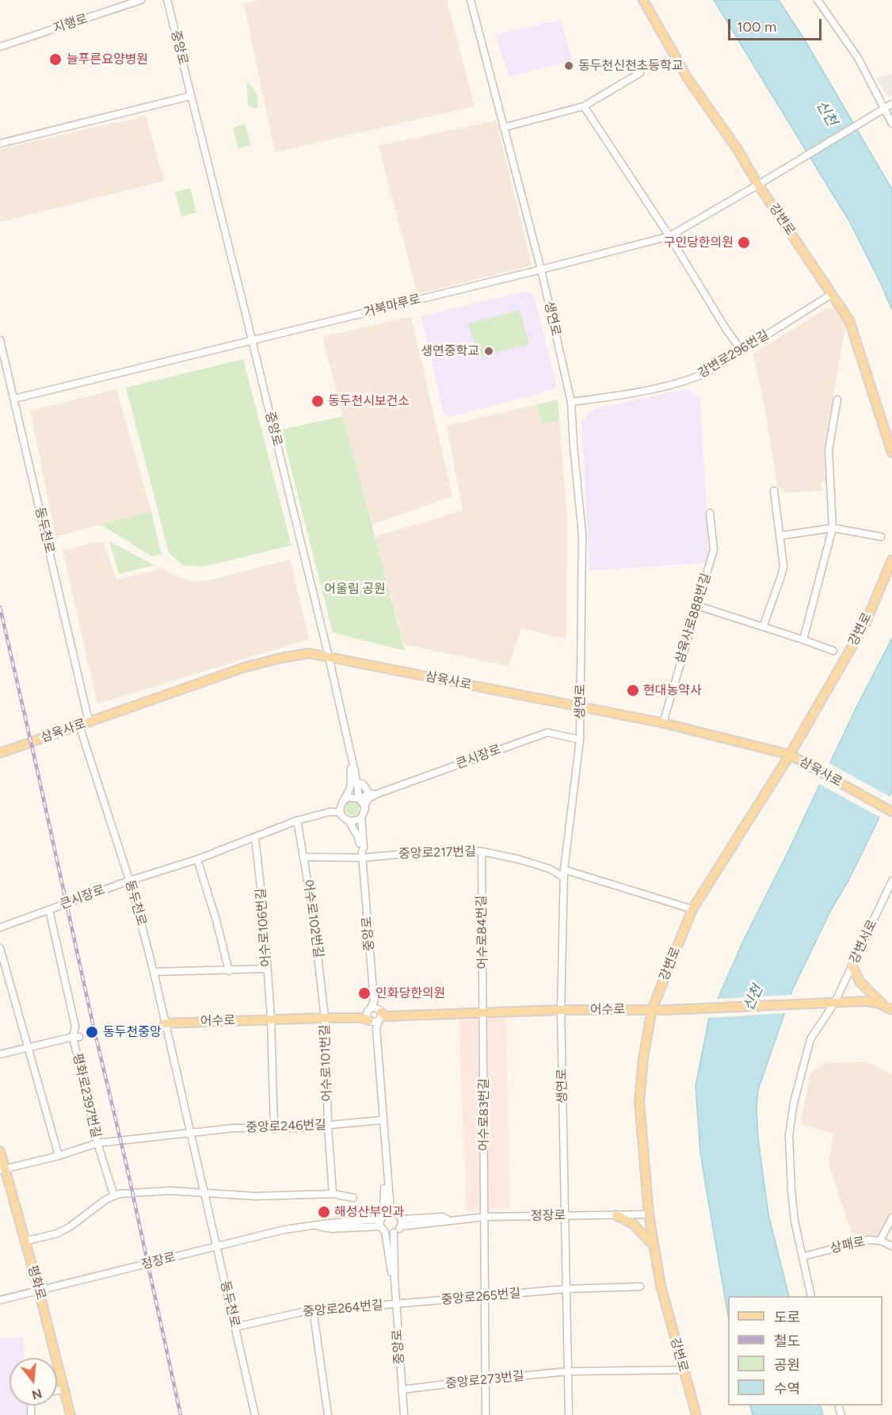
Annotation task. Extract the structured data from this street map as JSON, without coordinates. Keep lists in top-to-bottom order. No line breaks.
{"streets":{"main road":["강변로","삼육사로","어수로","평화로"],"street":["지행로","중앙로","거북마루로","생연로","강변로296번길","동두천로","삼육사로888번길","큰시장로","중앙로217번길","어수로102번길","어수로106번길","어수로84번길","강변서로","어수로101번길","평화로2397번길","어수로83번길","중앙로246번길","정장로","상패로","중앙로265번길","중앙로264번길","중앙로273번길"]},"crossings":[["중앙로","거북마루로"],["중앙로","삼육사로"],["중앙로","중앙로217번길"],["중앙로","중앙로265번길"],["중앙로","중앙로264번길"],["중앙로","중앙로273번길"],["강변로","거북마루로"],["강변로","강변로296번길"],["강변로","삼육사로"],["강변로","어수로"],["강변로","정장로"],["강변로","중앙로273번길"],["거북마루로","생연로"],["거북마루로","동두천로"],["생연로","강변로296번길"],["생연로","삼육사로"],["생연로","큰시장로"],["생연로","중앙로217번길"],["생연로","어수로"],["생연로","정장로"],["생연로","중앙로265번길"],["생연로","중앙로273번길"],["동두천로","삼육사로"],["동두천로","큰시장로"],["동두천로","어수로"],["동두천로","중앙로246번길"],["동두천로","정장로"],["동두천로","중앙로264번길"],["삼육사로888번길","삼육사로"],["큰시장로","어수로102번길"],["큰시장로","어수로106번길"],["큰시장로","평화로2397번길"],["중앙로217번길","어수로84번길"],["어수로102번길","어수로"],["어수로102번길","어수로101번길"],["어수로106번길","어수로"],["어수로84번길","어수로"],["어수로84번길","어수로83번길"],["강변서로","어수로"],["어수로","어수로101번길"],["어수로","어수로83번길"],["어수로101번길","중앙로246번길"],["평화로2397번길","평화로"],["어수로83번길","정장로"],["어수로83번길","중앙로265번길"],["어수로83번길","중앙로273번길"],["정장로","평화로"],["중앙로265번길","중앙로264번길"]],"water":["신천"],"parks":["어울림 공원"],"places":["늘푸른요양병원","동두천신천초등학교","구인당한의원","생연중학교","동두천시보건소","현대농약사","인화당한의원","동두천중앙","해성산부인과"],"legend":["도로","철도","공원","수역"],"scale_bar":"100 m","north":"bottom"}
